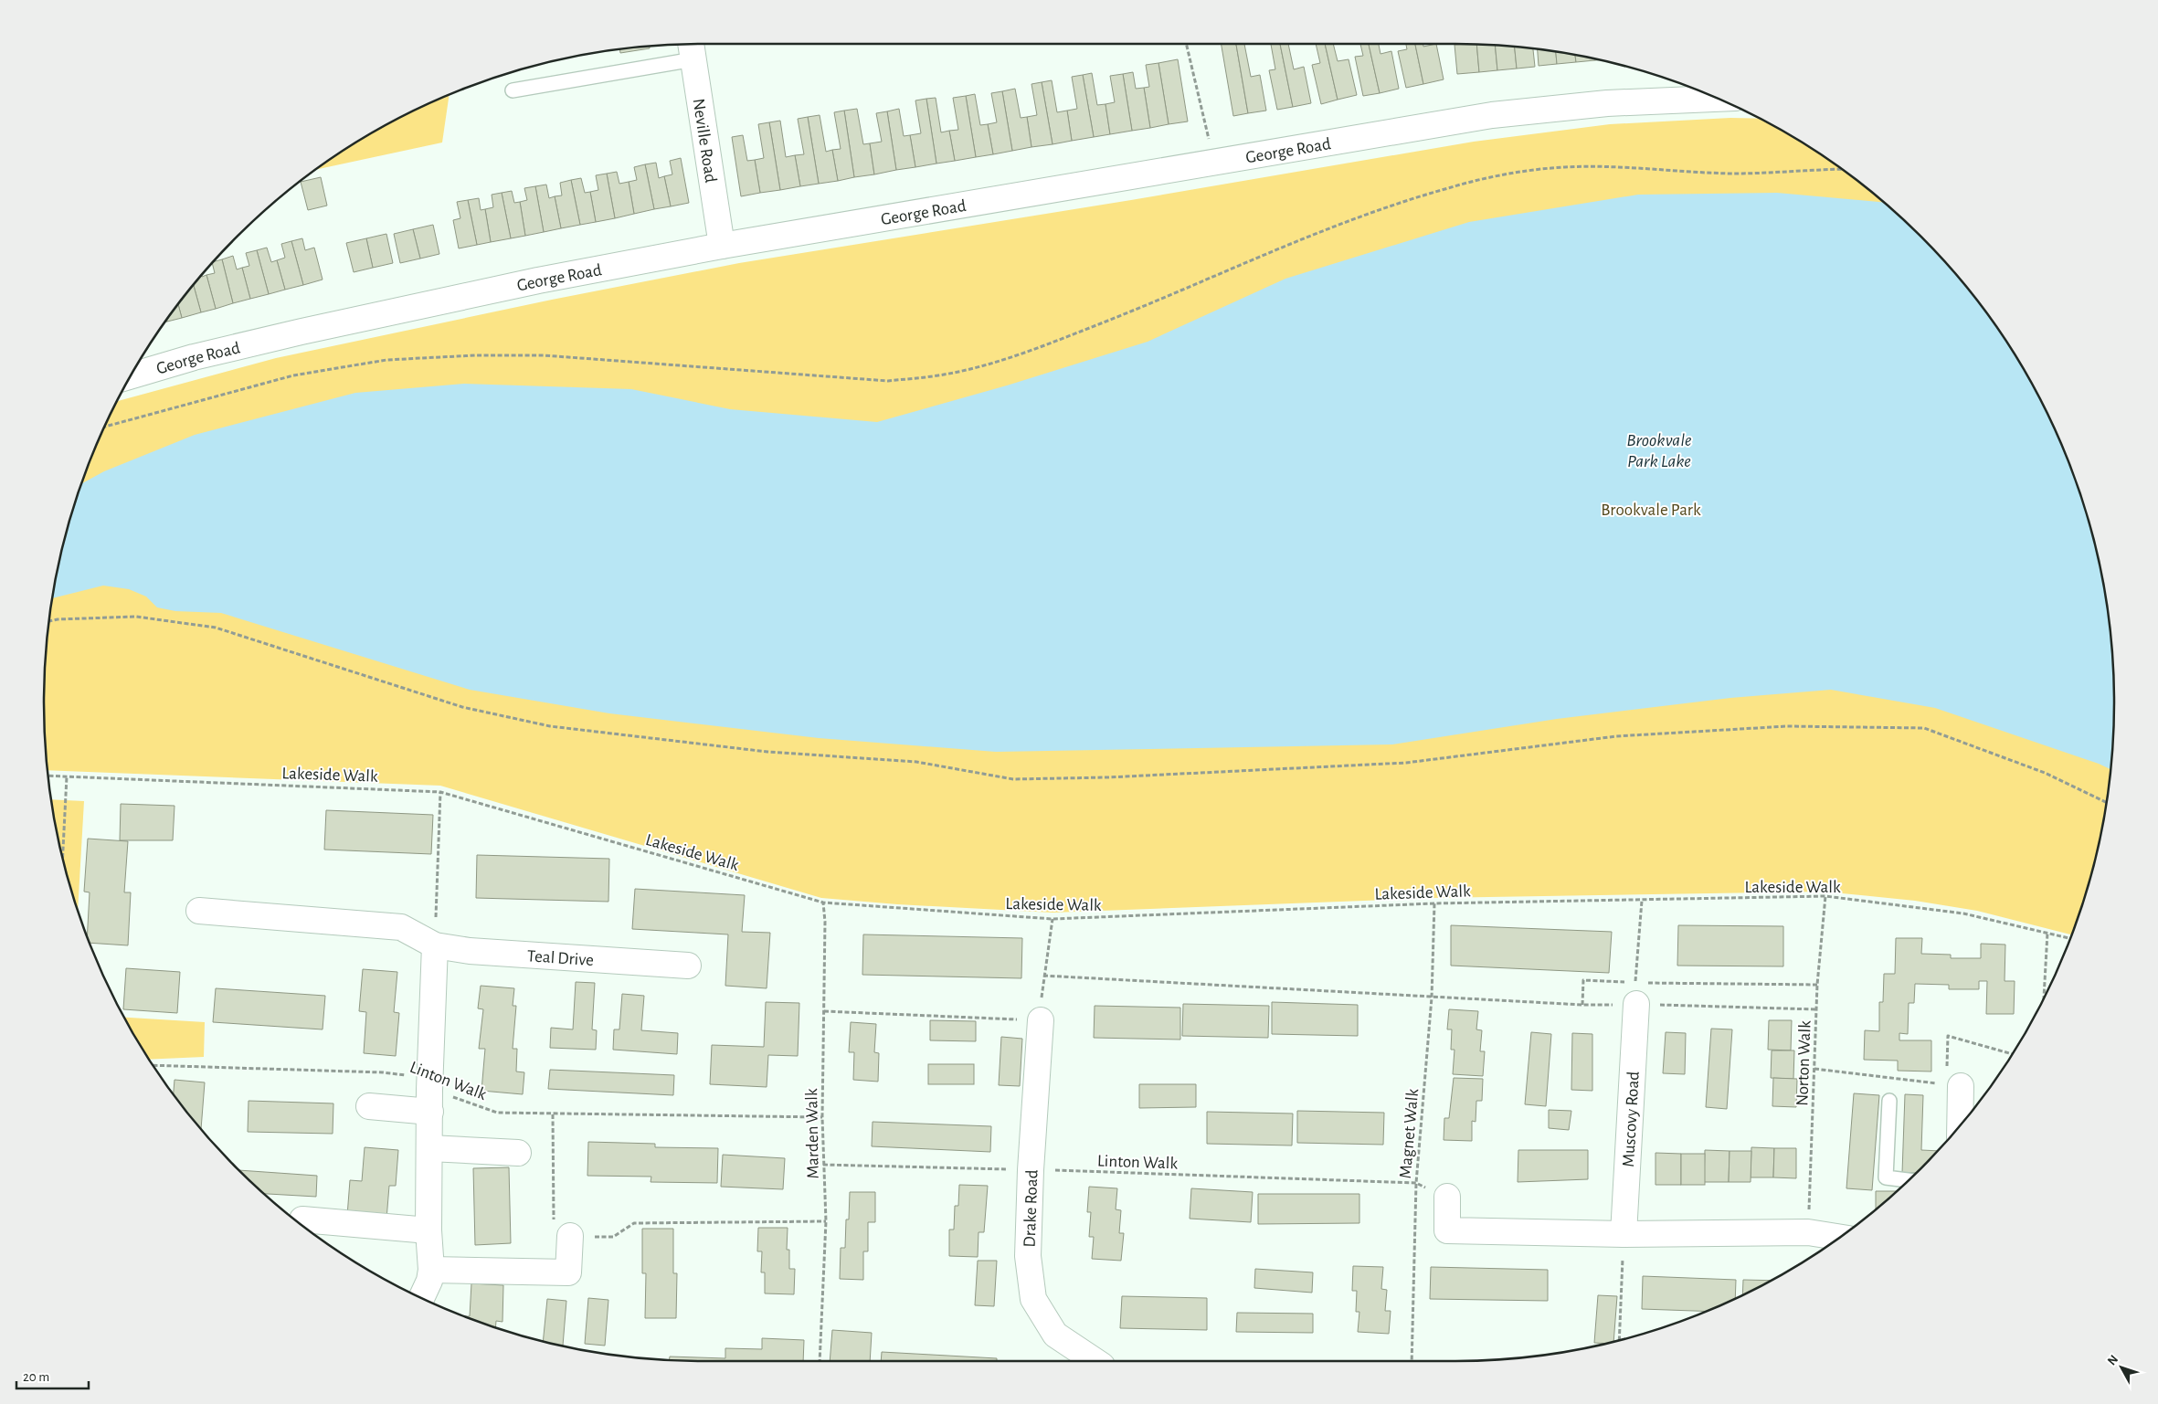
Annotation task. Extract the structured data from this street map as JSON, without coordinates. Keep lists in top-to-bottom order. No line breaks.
{"streets":{"street":["Neville Road","George Road","Teal Drive","Muscovy Road","Drake Road"],"path":["Lakeside Walk","Norton Walk","Linton Walk","Marden Walk","Magnet Walk"]},"crossings":[["Neville Road","George Road"],["Lakeside Walk","Norton Walk"],["Lakeside Walk","Marden Walk"],["Lakeside Walk","Magnet Walk"],["Linton Walk","Marden Walk"],["Linton Walk","Magnet Walk"],["Linton Walk","Drake Road"]],"water":["Brookvale Park Lake"],"parks":["Brookvale Park"],"scale_bar":"20 m","north":"top left"}
